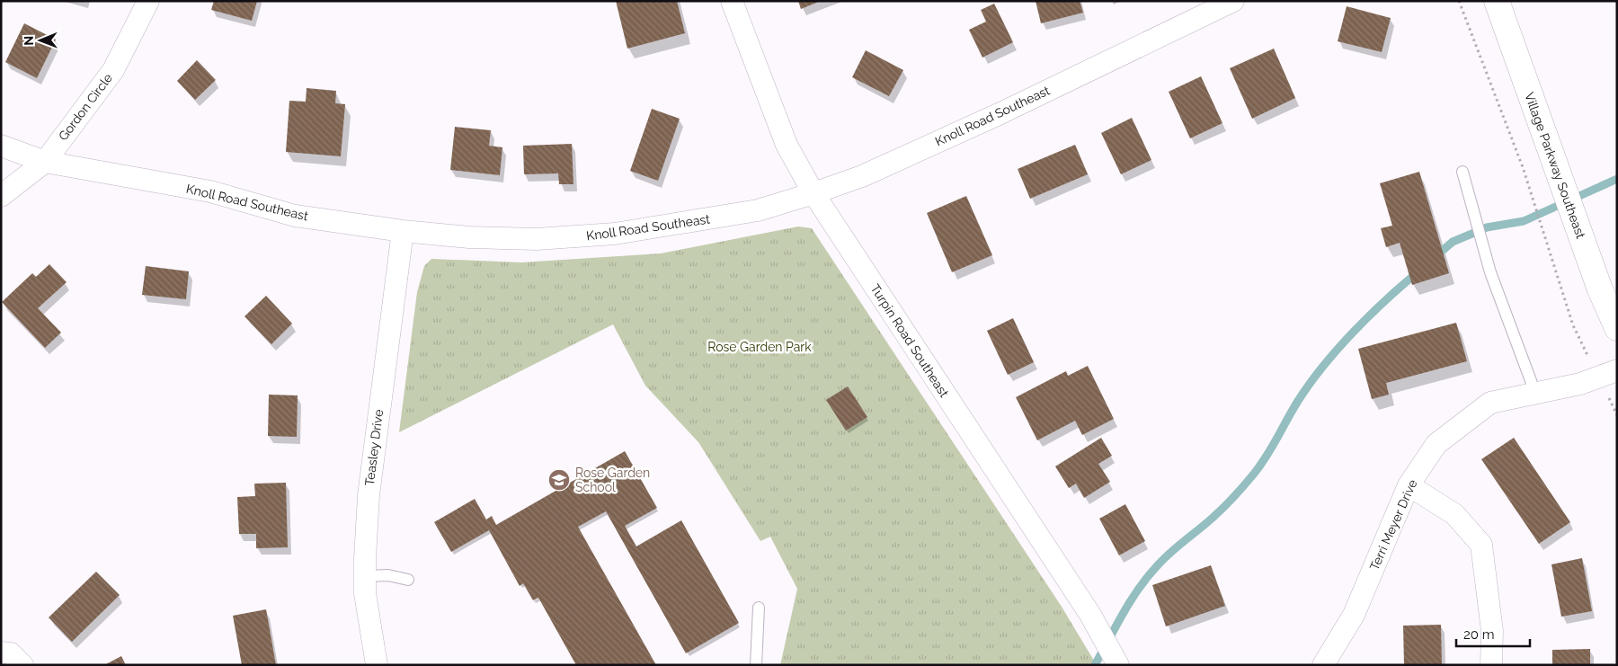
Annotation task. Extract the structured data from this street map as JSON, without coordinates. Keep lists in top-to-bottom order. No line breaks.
{"streets":{"street":["Gordon Circle","Knoll Road Southeast","Village Parkway Southeast","Turpin Road Southeast","Teasley Drive","Terri Meyer Drive"]},"crossings":[["Gordon Circle","Knoll Road Southeast"],["Knoll Road Southeast","Turpin Road Southeast"],["Knoll Road Southeast","Teasley Drive"]],"parks":["Rose Garden Park"],"places":{"school or university":["Rose Garden School"]},"scale_bar":"20 m","north":"left"}
